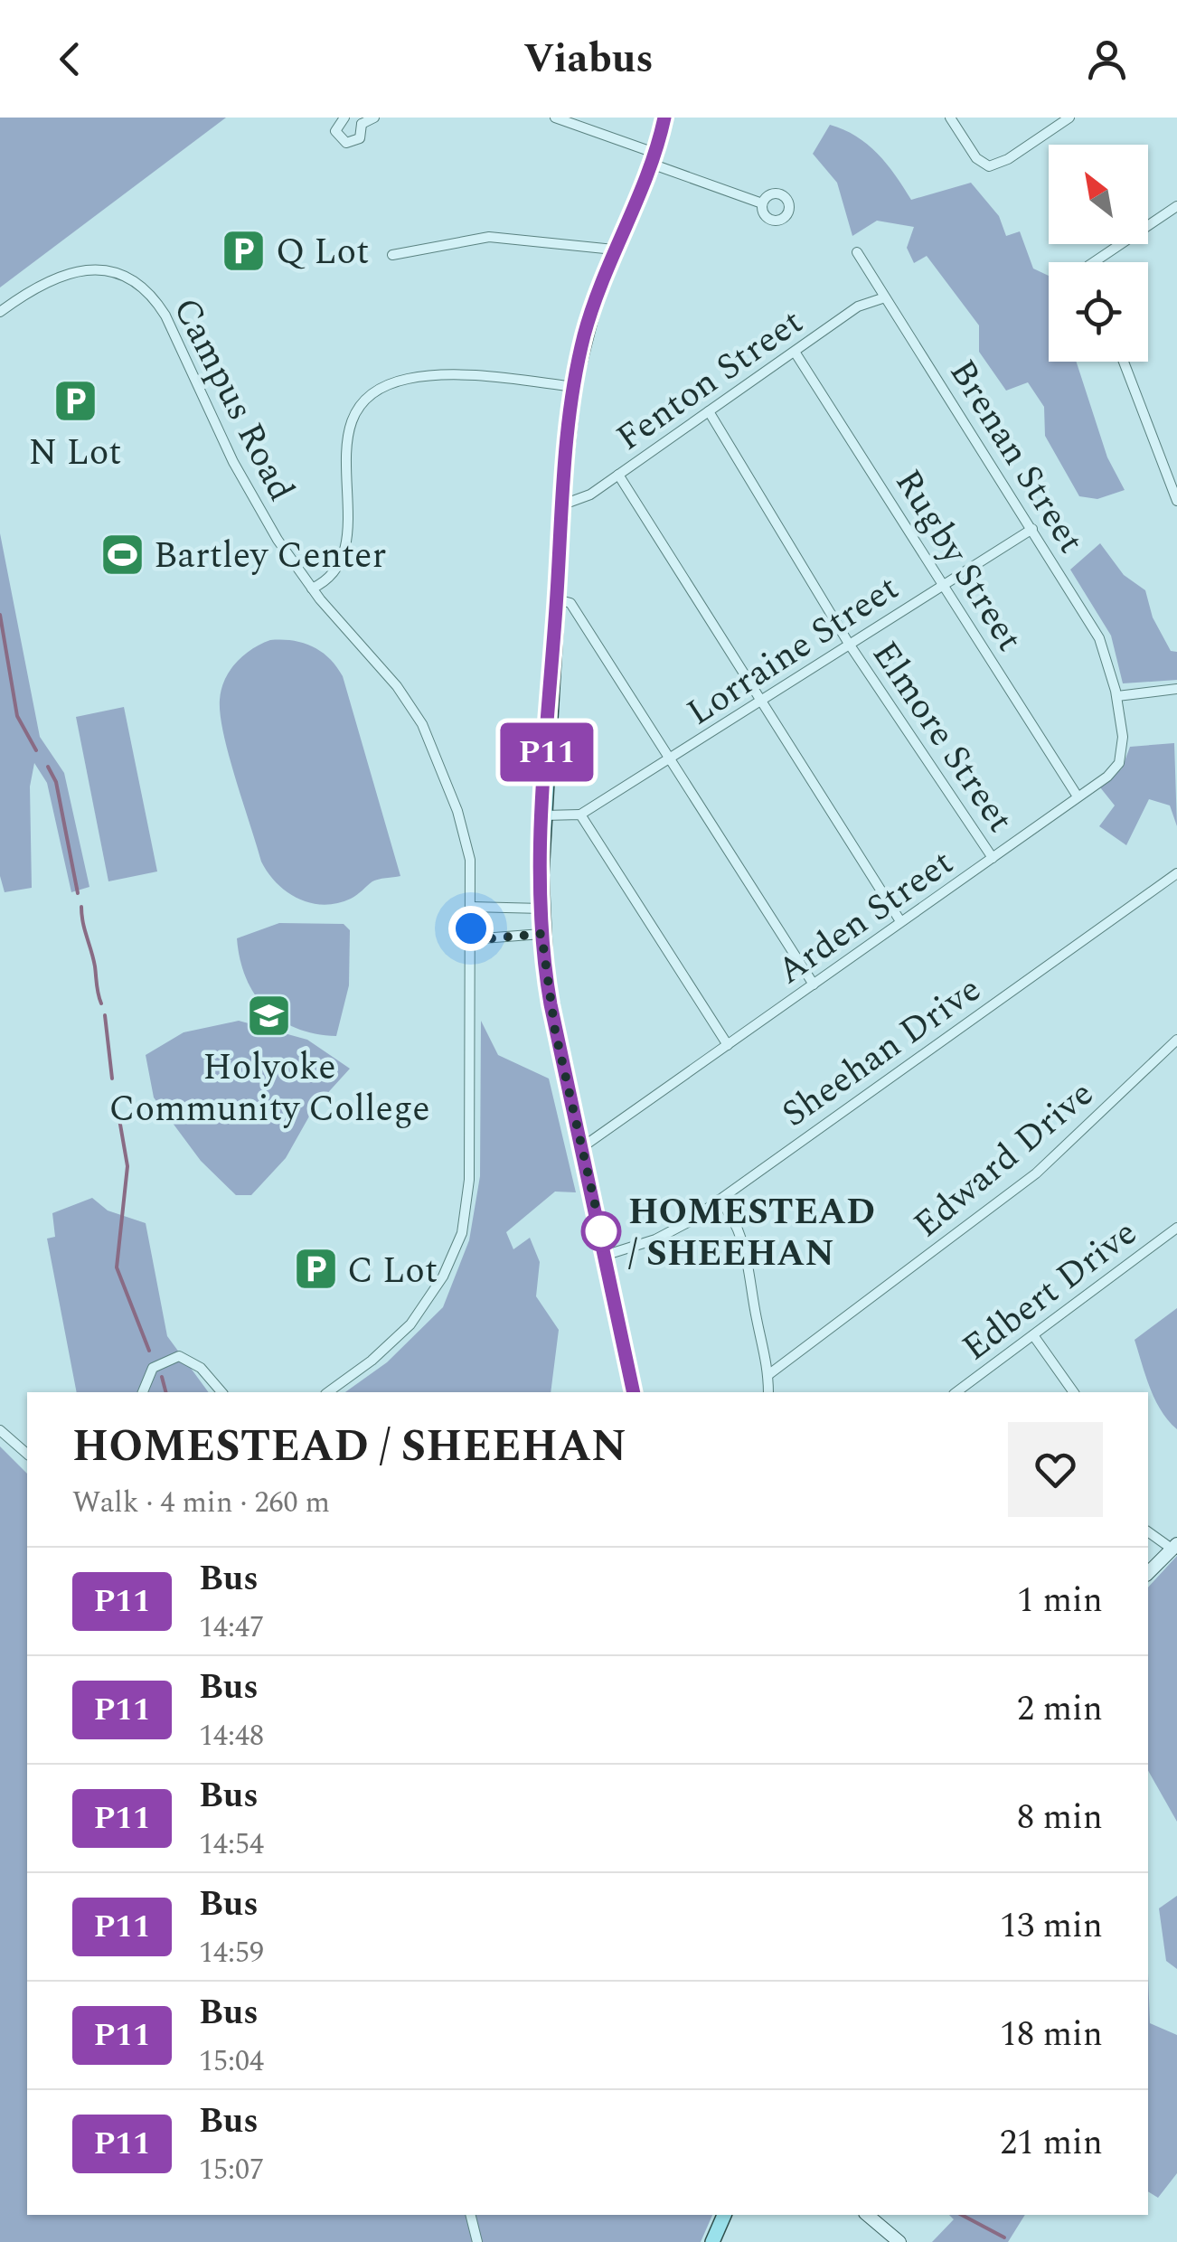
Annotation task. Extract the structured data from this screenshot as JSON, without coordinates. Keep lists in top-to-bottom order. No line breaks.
{"streets":{"street":["Fenton Street","Campus Road","Brenan Street","Rugby Street","Lorraine Street","Elmore Street","Arden Street","Sheehan Drive","Edward Drive","Edbert Drive"]},"crossings":[["Fenton Street","Brenan Street"],["Fenton Street","Rugby Street"],["Fenton Street","Elmore Street"],["Brenan Street","Lorraine Street"],["Brenan Street","Arden Street"],["Rugby Street","Lorraine Street"],["Rugby Street","Arden Street"],["Lorraine Street","Elmore Street"],["Elmore Street","Arden Street"]],"places":{"parking":["Q Lot","N Lot","C Lot"],"sports":["Bartley Center"],"school or university":["Holyoke Community College"],"other":["HOMESTEAD / SHEEHAN"]},"lines":["bus line P11"],"north":"top left","page":{"header":"Viabus","on_map":"P11","heading":["HOMESTEAD / SHEEHAN","Walk · 4 min · 260 m"],"list":[{"mark":"P11","name":"Bus","note":"14:47","value":"1 min"},{"mark":"P11","name":"Bus","note":"14:48","value":"2 min"},{"mark":"P11","name":"Bus","note":"14:54","value":"8 min"},{"mark":"P11","name":"Bus","note":"14:59","value":"13 min"},{"mark":"P11","name":"Bus","note":"15:04","value":"18 min"},{"mark":"P11","name":"Bus","note":"15:07","value":"21 min"}]}}
